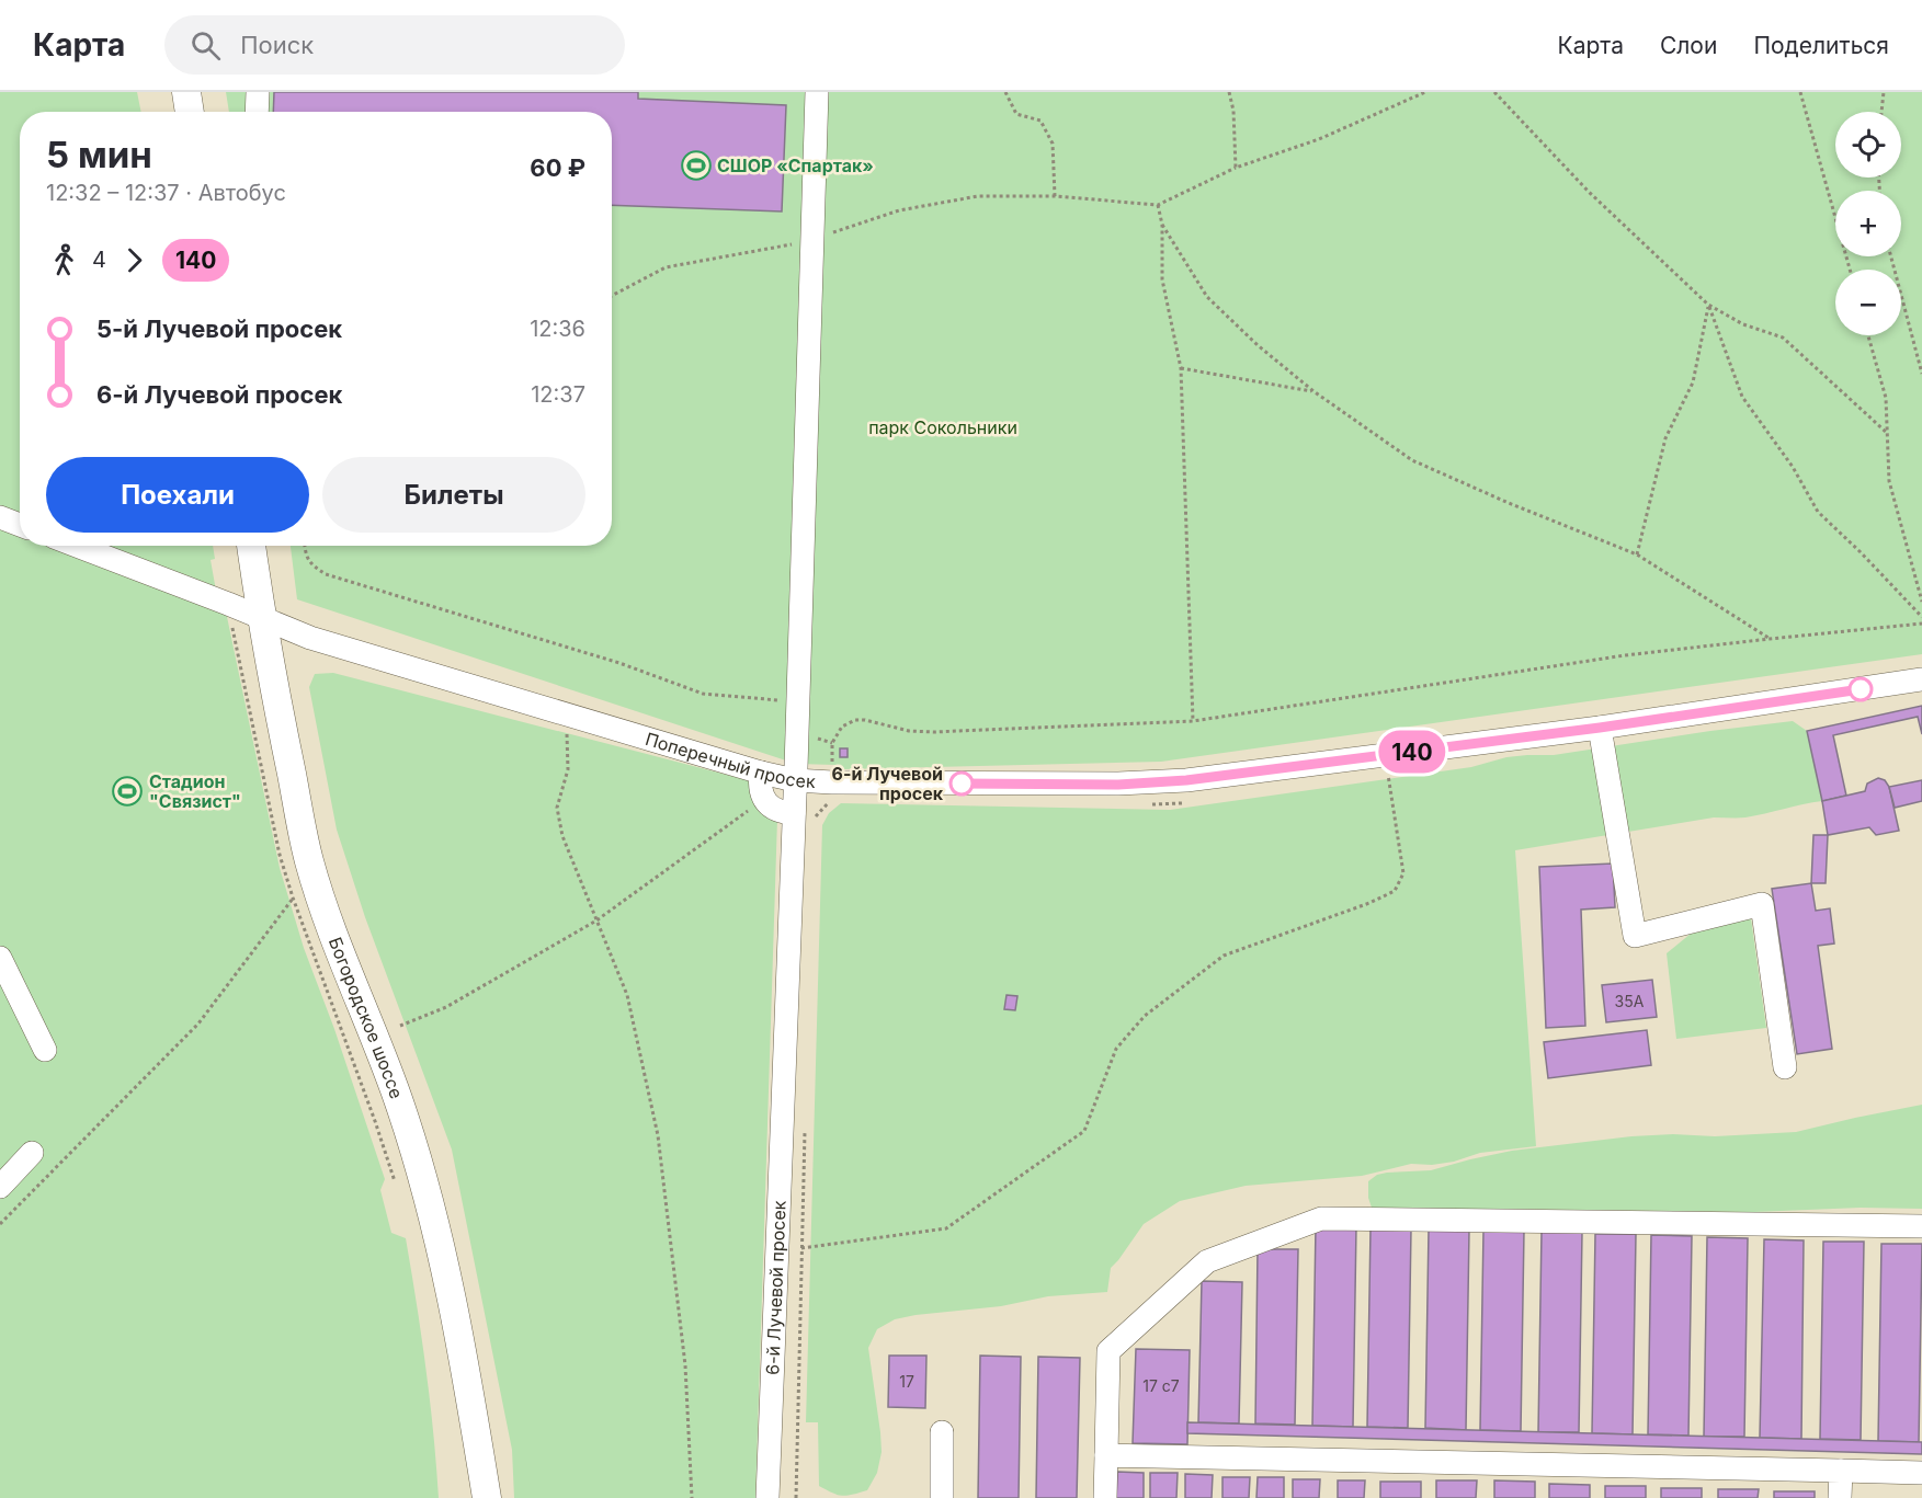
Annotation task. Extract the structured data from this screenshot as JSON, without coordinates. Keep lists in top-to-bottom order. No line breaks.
{"streets":{"main road":["Богородское шоссе"],"street":["Поперечный просек","6-й Лучевой просек"]},"crossings":[["Поперечный просек","Богородское шоссе"],["Поперечный просек","6-й Лучевой просек"]],"parks":["парк Сокольники"],"places":{"sports":["СШОР «Спартак»","Стадион \"Связист\""],"other":["6-й Лучевой просек"]},"lines":["bus line 140"],"house_numbers":["35А","17","17 с7"],"page":{"header":"Карта","search":"Поиск","nav":["Карта","Слои","Поделиться"],"on_map":"140","map_buttons":["+","−"],"heading":["5 мин","12:32 – 12:37 · Автобус","60 ₽"],"legs":["4","140"],"list":[{"name":"5-й Лучевой просек","value":"12:36"},{"name":"6-й Лучевой просек","value":"12:37"}],"buttons":["Поехали","Билеты"]}}
